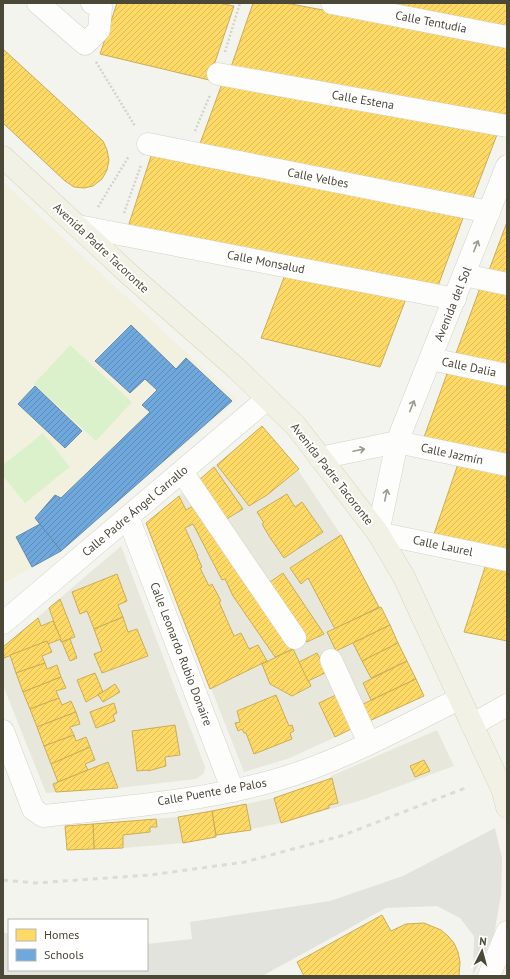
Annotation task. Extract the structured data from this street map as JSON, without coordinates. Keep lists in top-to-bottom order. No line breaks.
{"streets":{"main road":["Avenida Padre Tacoronte"],"street":["Calle Tentudía","Calle Estena","Calle Velbes","Calle Monsalud","Avenida del Sol","Calle Dalia","Calle Jazmín","Calle Padre Ángel Carrallo","Calle Laurel","Calle Leonardo Rubio Donaire","Calle Puente de Palos"]},"crossings":[["Calle Velbes","Avenida del Sol"],["Avenida Padre Tacoronte","Calle Monsalud"],["Avenida Padre Tacoronte","Avenida del Sol"],["Avenida Padre Tacoronte","Calle Padre Ángel Carrallo"],["Avenida Padre Tacoronte","Calle Laurel"],["Avenida Padre Tacoronte","Calle Puente de Palos"],["Calle Monsalud","Avenida del Sol"],["Avenida del Sol","Calle Dalia"],["Avenida del Sol","Calle Jazmín"],["Avenida del Sol","Calle Laurel"],["Calle Padre Ángel Carrallo","Calle Leonardo Rubio Donaire"],["Calle Leonardo Rubio Donaire","Calle Puente de Palos"]],"one_way":["Avenida del Sol"],"legend":["Homes","Schools"],"north":"top"}
